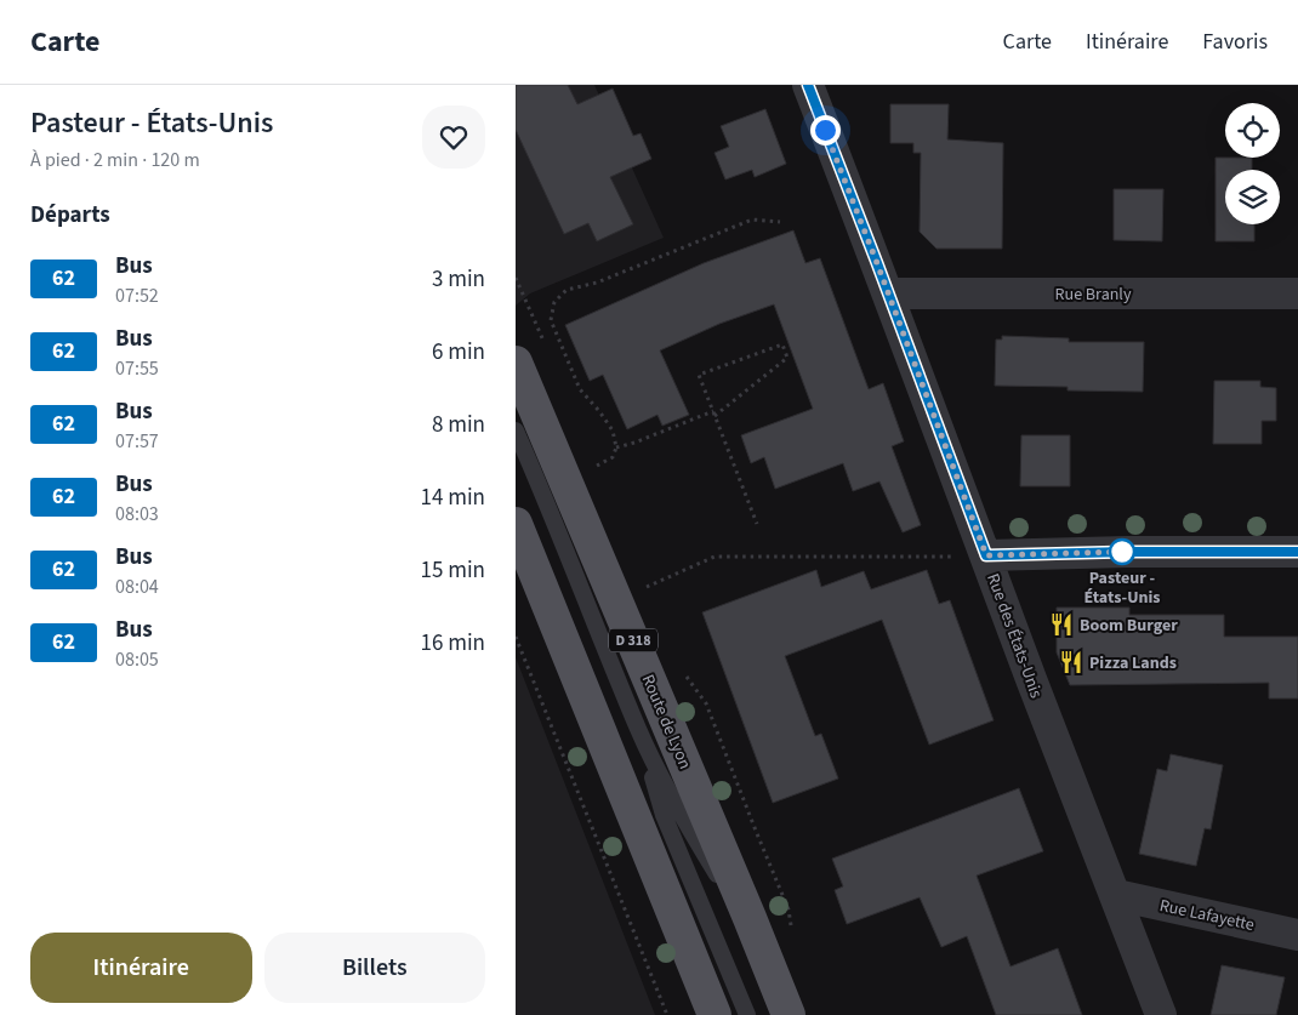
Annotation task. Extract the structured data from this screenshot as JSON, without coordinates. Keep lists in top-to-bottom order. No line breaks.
{"streets":{"main road":["D 318","Route de Lyon"],"street":["Rue Branly","Rue des États-Unis","Rue Lafayette"]},"crossings":[["Rue Branly","Rue des États-Unis"],["Rue des États-Unis","Rue Lafayette"]],"places":{"other":["Pasteur - États-Unis"],"restaurant":["Boom Burger","Pizza Lands"]},"lines":["bus line 62"],"page":{"header":"Carte","nav":["Carte","Itinéraire","Favoris"],"heading":[["Pasteur - États-Unis","À pied · 2 min · 120 m"],"Départs"],"list":[{"mark":"62","name":"Bus","note":"07:52","value":"3 min"},{"mark":"62","name":"Bus","note":"07:55","value":"6 min"},{"mark":"62","name":"Bus","note":"07:57","value":"8 min"},{"mark":"62","name":"Bus","note":"08:03","value":"14 min"},{"mark":"62","name":"Bus","note":"08:04","value":"15 min"},{"mark":"62","name":"Bus","note":"08:05","value":"16 min"}],"buttons":["Itinéraire","Billets"]}}
